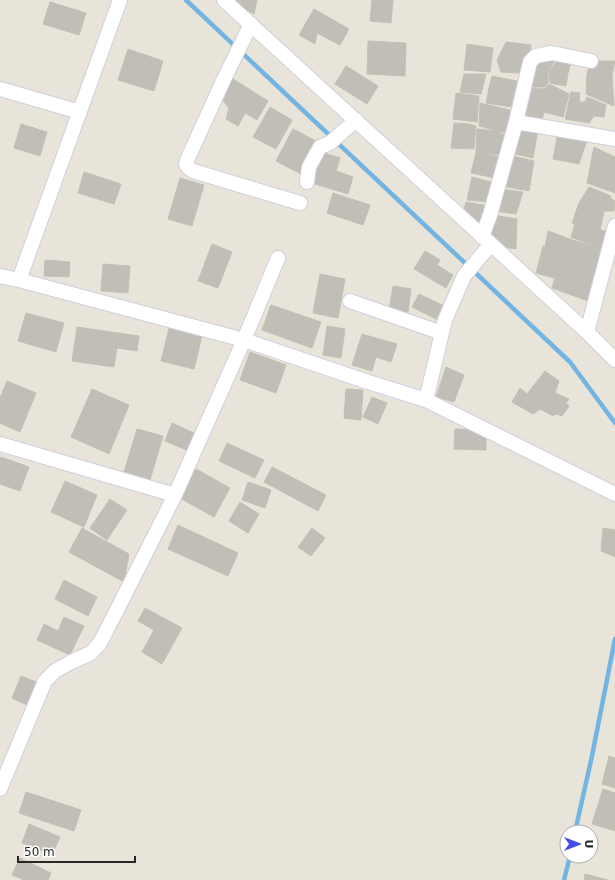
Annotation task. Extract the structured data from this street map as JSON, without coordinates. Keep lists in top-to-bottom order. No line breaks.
{"scale_bar":"50 m","north":"right"}
